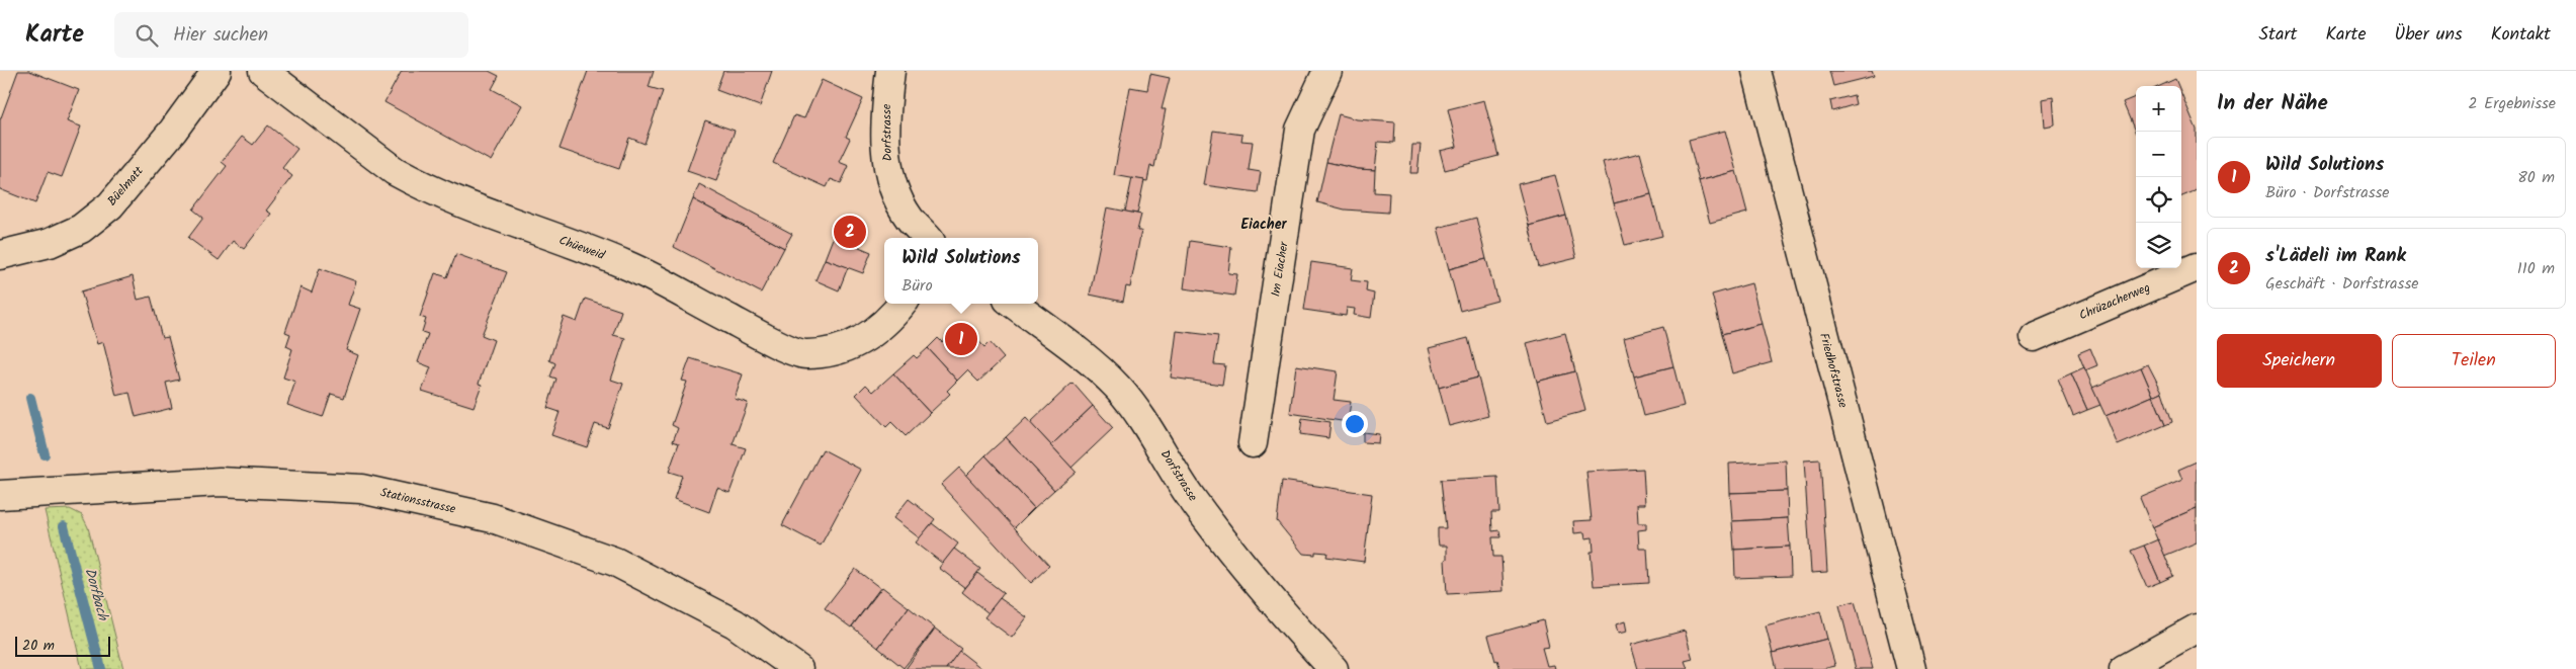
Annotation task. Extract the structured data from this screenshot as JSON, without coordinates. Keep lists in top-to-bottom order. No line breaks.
{"streets":{"street":["Dorfstrasse","Büelmatt","Chüeweid","Im Eiacher","Chrüzacherweg","Friedhofstrasse","Stationsstrasse"]},"districts":["Eiacher"],"water":["Dorfbach"],"scale_bar":"20 m","page":{"header":"Karte","search":"Hier suchen","nav":["Start","Karte","Über uns","Kontakt"],"heading":["In der Nähe","2 Ergebnisse"],"map_buttons":["+","−"],"list":[{"mark":"1","name":"Wild Solutions","note":"Büro · Dorfstrasse","value":"80 m"},{"mark":"2","name":"s'Lädeli im Rank","note":"Geschäft · Dorfstrasse","value":"110 m"}],"pins":["2","1"],"popup":["Wild Solutions","Büro"],"buttons":["Speichern","Teilen"],"scale":"20 m"}}
